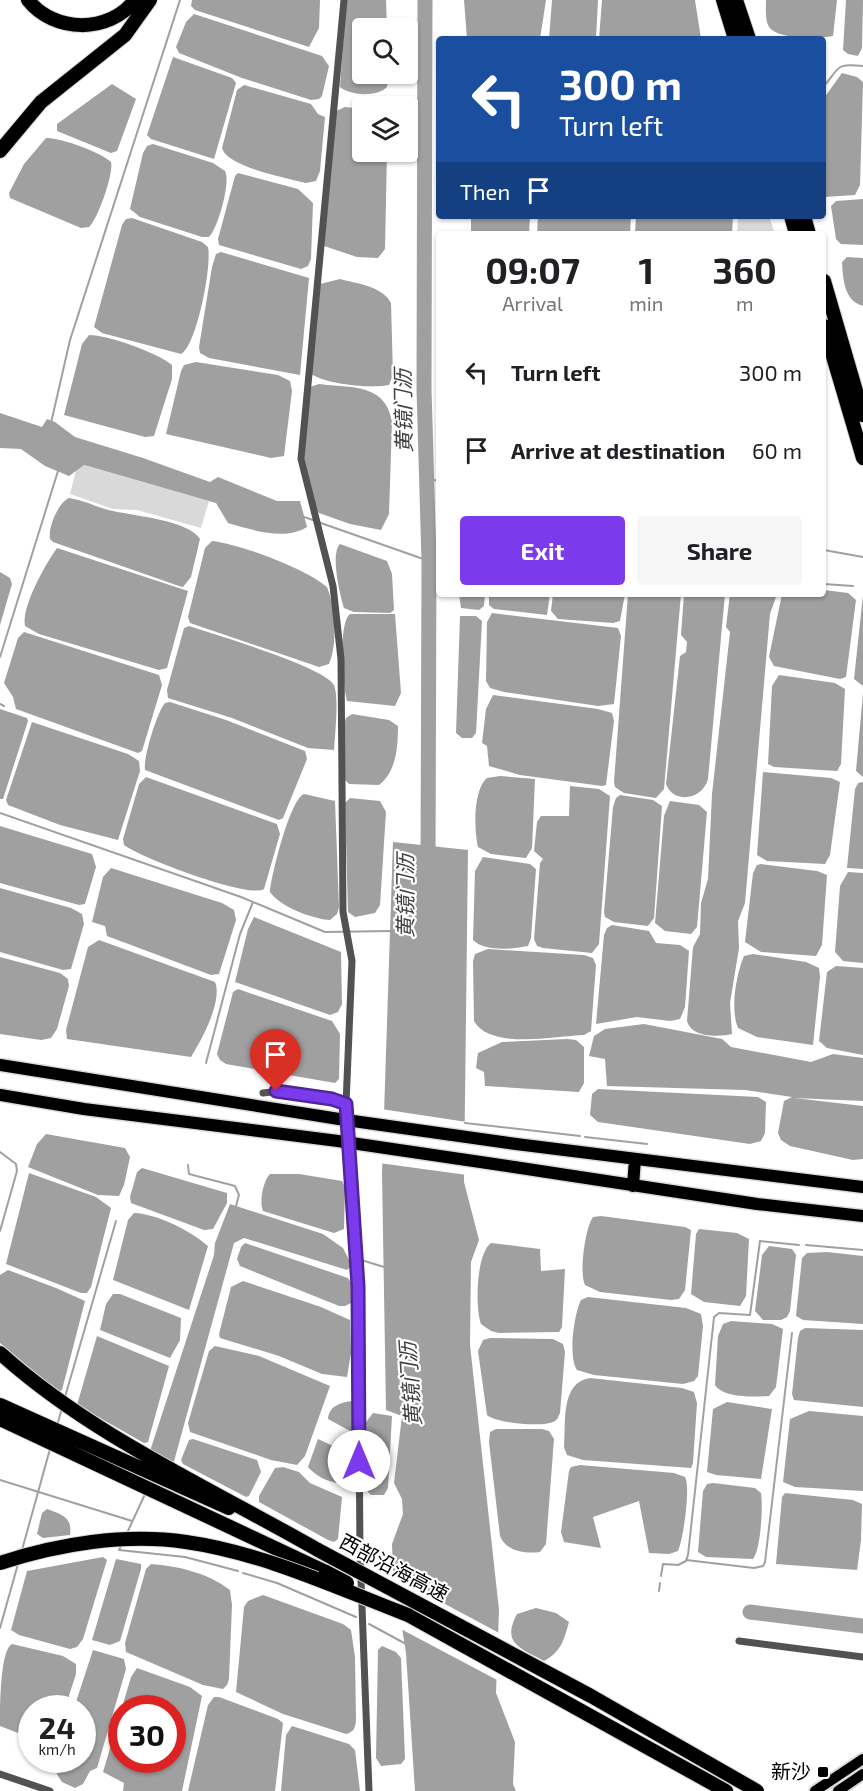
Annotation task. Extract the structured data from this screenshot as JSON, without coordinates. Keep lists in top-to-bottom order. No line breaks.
{"streets":{"highway":["西部沿海高速"]},"water":["黄镜门沥"],"places":{"transit":["新沙"]},"page":{"turn":["300 m","Turn left"],"then":"Then","eta":["09:07","Arrival","1","min","360","m"],"list":[{"name":"Turn left","value":"300 m"},{"name":"Arrive at destination","value":"60 m"}],"buttons":["Exit","Share"],"speed":"24 km/h","limit":"30"}}
